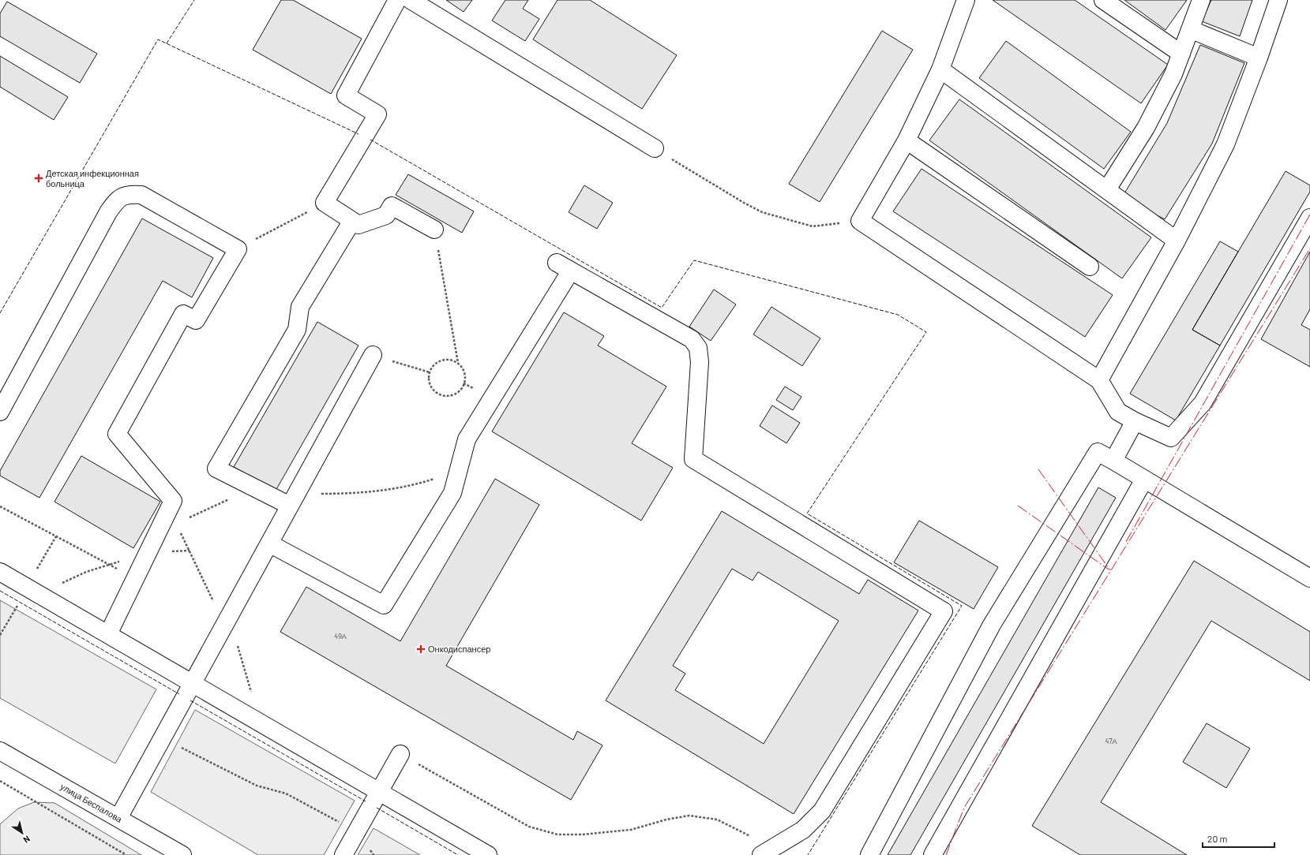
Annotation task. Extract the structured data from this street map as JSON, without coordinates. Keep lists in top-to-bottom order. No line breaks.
{"streets":{"main road":["улица Беспалова"]},"places":{"health":["Детская инфекционная больница","Онкодиспансер"]},"house_numbers":["49А","47А"],"scale_bar":"20 m","north":"bottom right"}
